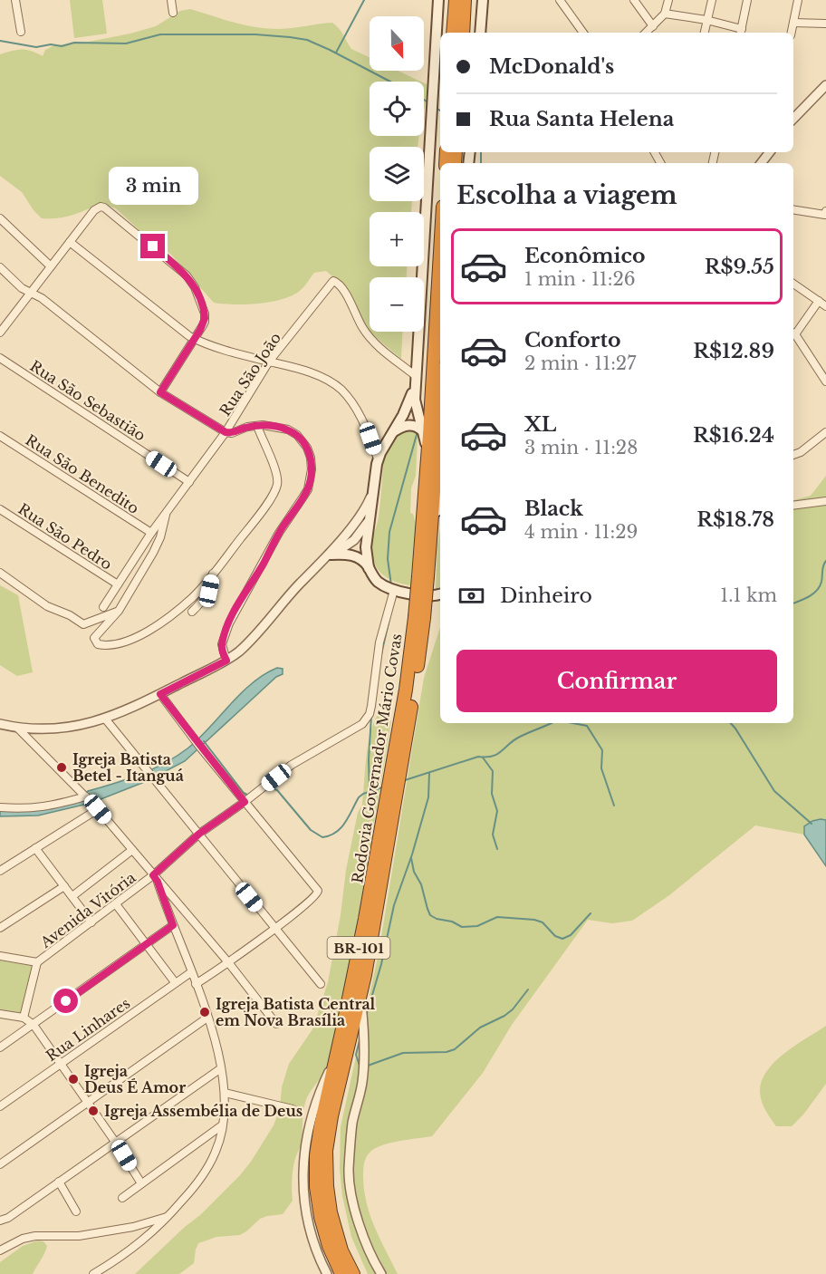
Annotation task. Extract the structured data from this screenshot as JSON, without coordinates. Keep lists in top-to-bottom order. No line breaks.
{"streets":{"highway":["Rodovia Governador Mário Covas","BR-101"],"street":["Rua São João","Rua São Sebastião","Rua São Benedito","Rua São Pedro","Avenida Vitória","Rua Linhares"]},"crossings":[["Rua São João","Rua São Sebastião"],["Rua São João","Rua São Benedito"],["Rua São João","Rua São Pedro"]],"places":["Igreja Batista Betel - Itanguá","Igreja Batista Central em Nova Brasília","Igreja Deus É Amor","Igreja Assembélia de Deus"],"north":"bottom","page":{"map_buttons":["+","−"],"banner":["McDonald's","Rua Santa Helena"],"heading":"Escolha a viagem","bubble":"3 min","list":[{"name":"Econômico","note":"1 min · 11:26","value":"R$9.55"},{"name":"Conforto","note":"2 min · 11:27","value":"R$12.89"},{"name":"XL","note":"3 min · 11:28","value":"R$16.24"},{"name":"Black","note":"4 min · 11:29","value":"R$18.78"}],"pay":["Dinheiro","1.1 km"],"buttons":"Confirmar"}}
